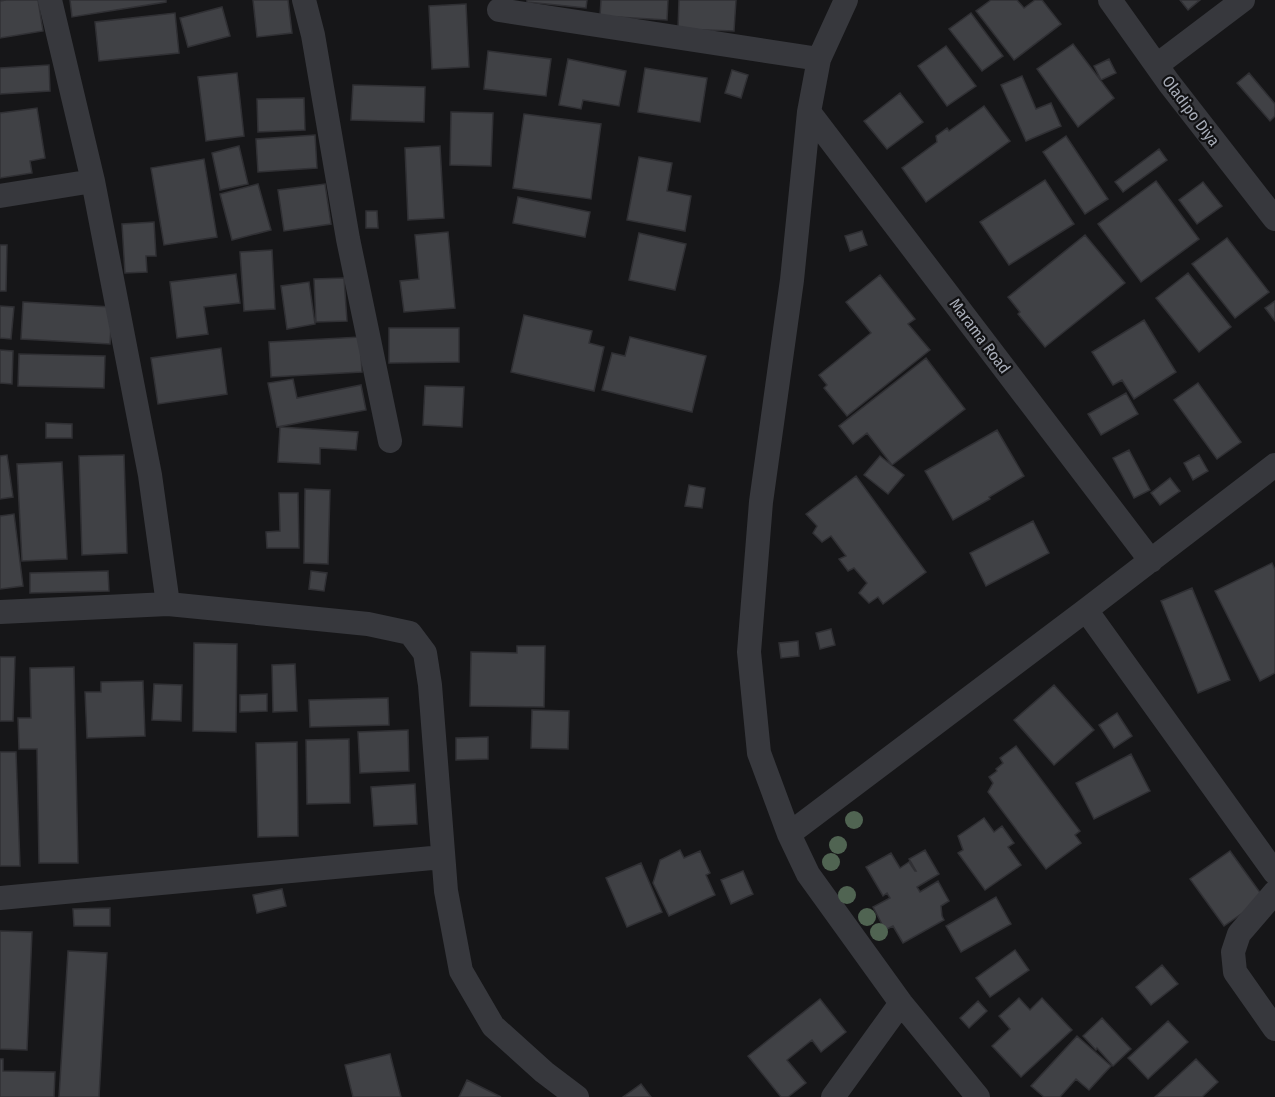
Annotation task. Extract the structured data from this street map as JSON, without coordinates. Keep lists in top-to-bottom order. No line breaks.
{"streets":{"street":["Oladipo Diya","Marama Road"]}}
